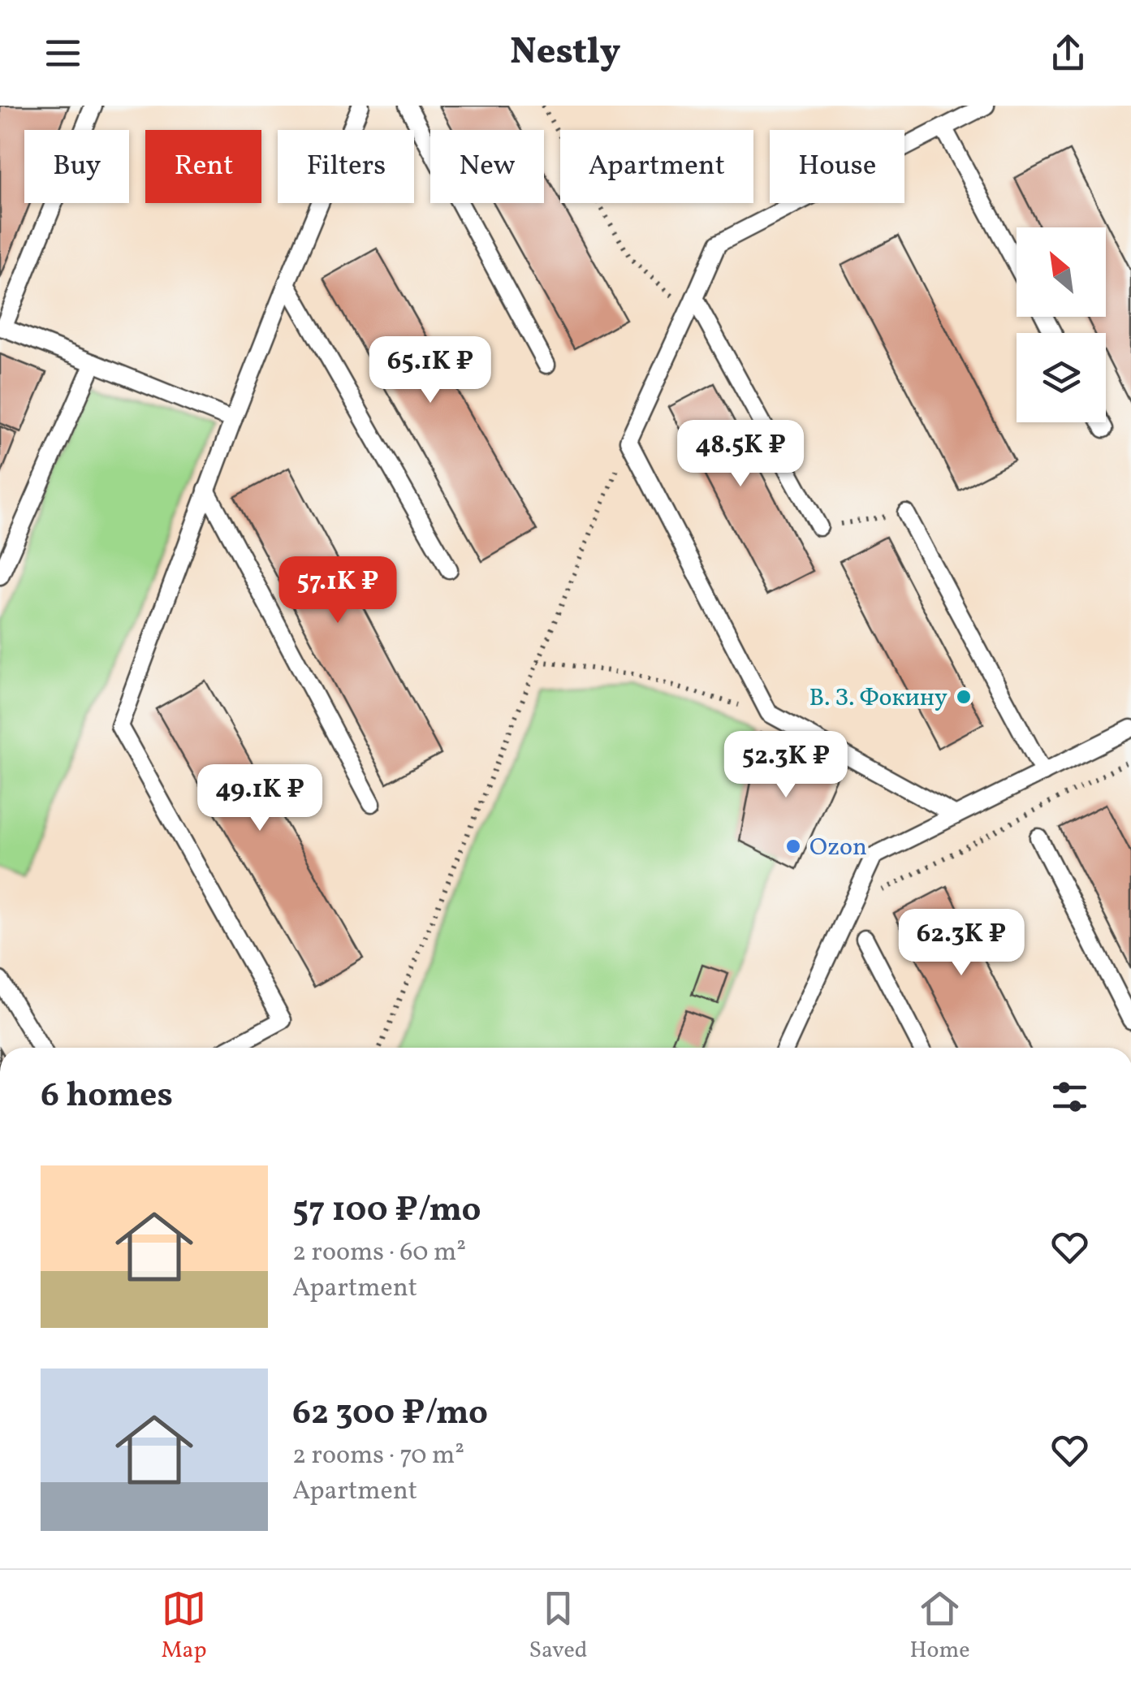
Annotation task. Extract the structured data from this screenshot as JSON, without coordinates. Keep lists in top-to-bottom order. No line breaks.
{"places":["В. З. Фокину","Ozon"],"north":"top left","page":{"header":"Nestly","chip":["Buy","Rent","Filters","New","Apartment","House"],"price":["65.1K ₽","48.5K ₽","57.1K ₽","52.3K ₽","49.1K ₽","62.3K ₽"],"heading":"6 homes","list":[{"name":"57 100 ₽/mo","note":"2 rooms · 60 m² · Apartment"},{"name":"62 300 ₽/mo","note":"2 rooms · 70 m² · Apartment"}],"tabs":["Map","Saved","Home"]}}
